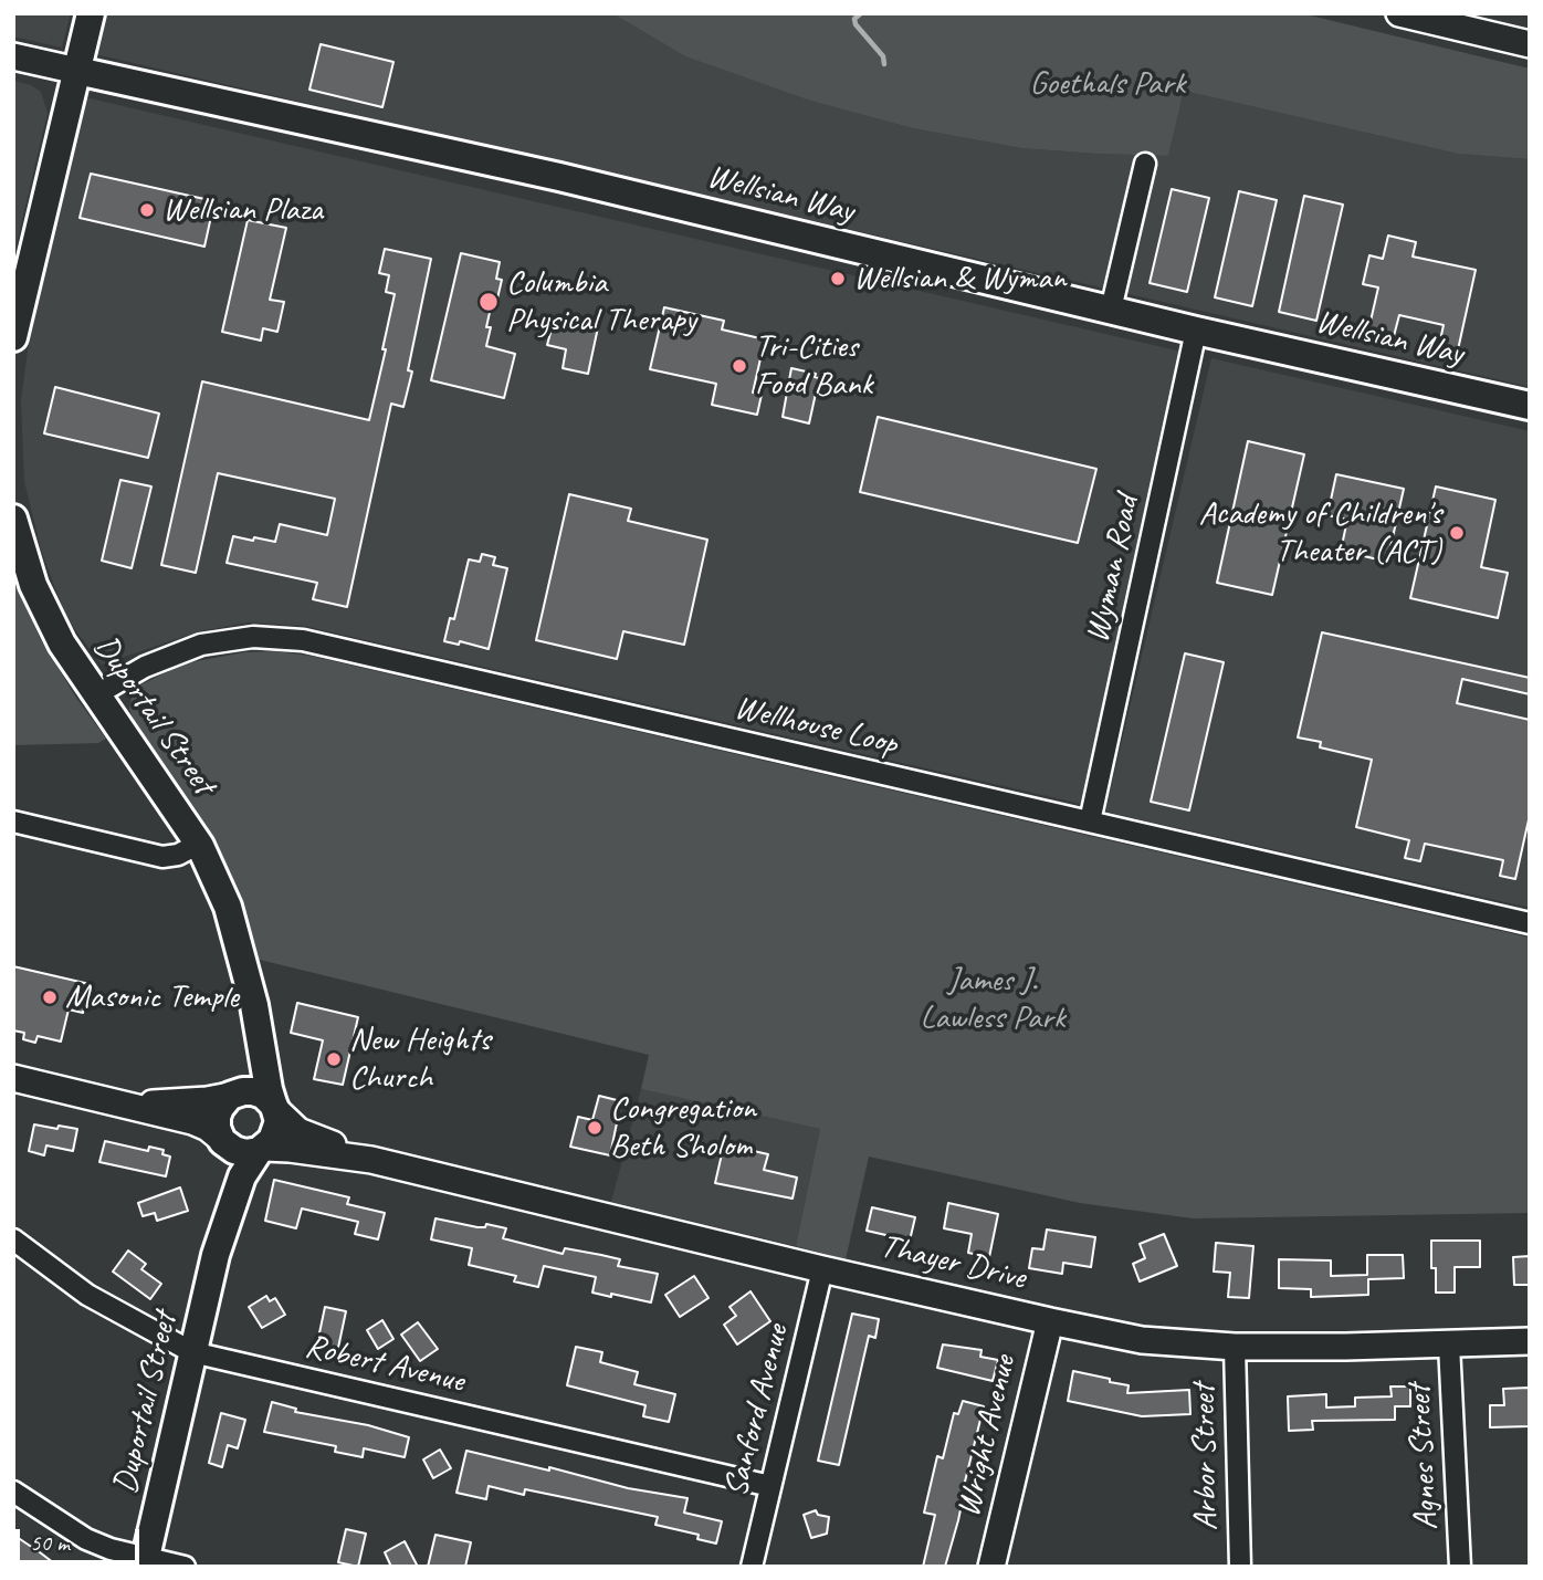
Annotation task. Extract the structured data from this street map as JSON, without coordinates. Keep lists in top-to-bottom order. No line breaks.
{"streets":{"main road":["Wellsian Way","Duportail Street"],"street":["Wyman Road","Wellhouse Loop","Thayer Drive","Robert Avenue","Sanford Avenue","Wright Avenue","Arbor Street","Agnes Street"]},"crossings":[["Wellsian Way","Wyman Road"],["Wyman Road","Wellhouse Loop"],["Duportail Street","Wellhouse Loop"],["Duportail Street","Thayer Drive"],["Duportail Street","Robert Avenue"],["Thayer Drive","Sanford Avenue"],["Thayer Drive","Wright Avenue"],["Thayer Drive","Arbor Street"],["Thayer Drive","Agnes Street"],["Robert Avenue","Sanford Avenue"]],"parks":["Goethals Park","James J. Lawless Park"],"places":["Wellsian Plaza","Wellsian & Wyman","Columbia Physical Therapy","Tri-Cities Food Bank","Academy of Children's Theater (ACT)","Masonic Temple","New Heights Church","Congregation Beth Sholom"],"scale_bar":"50 m"}
